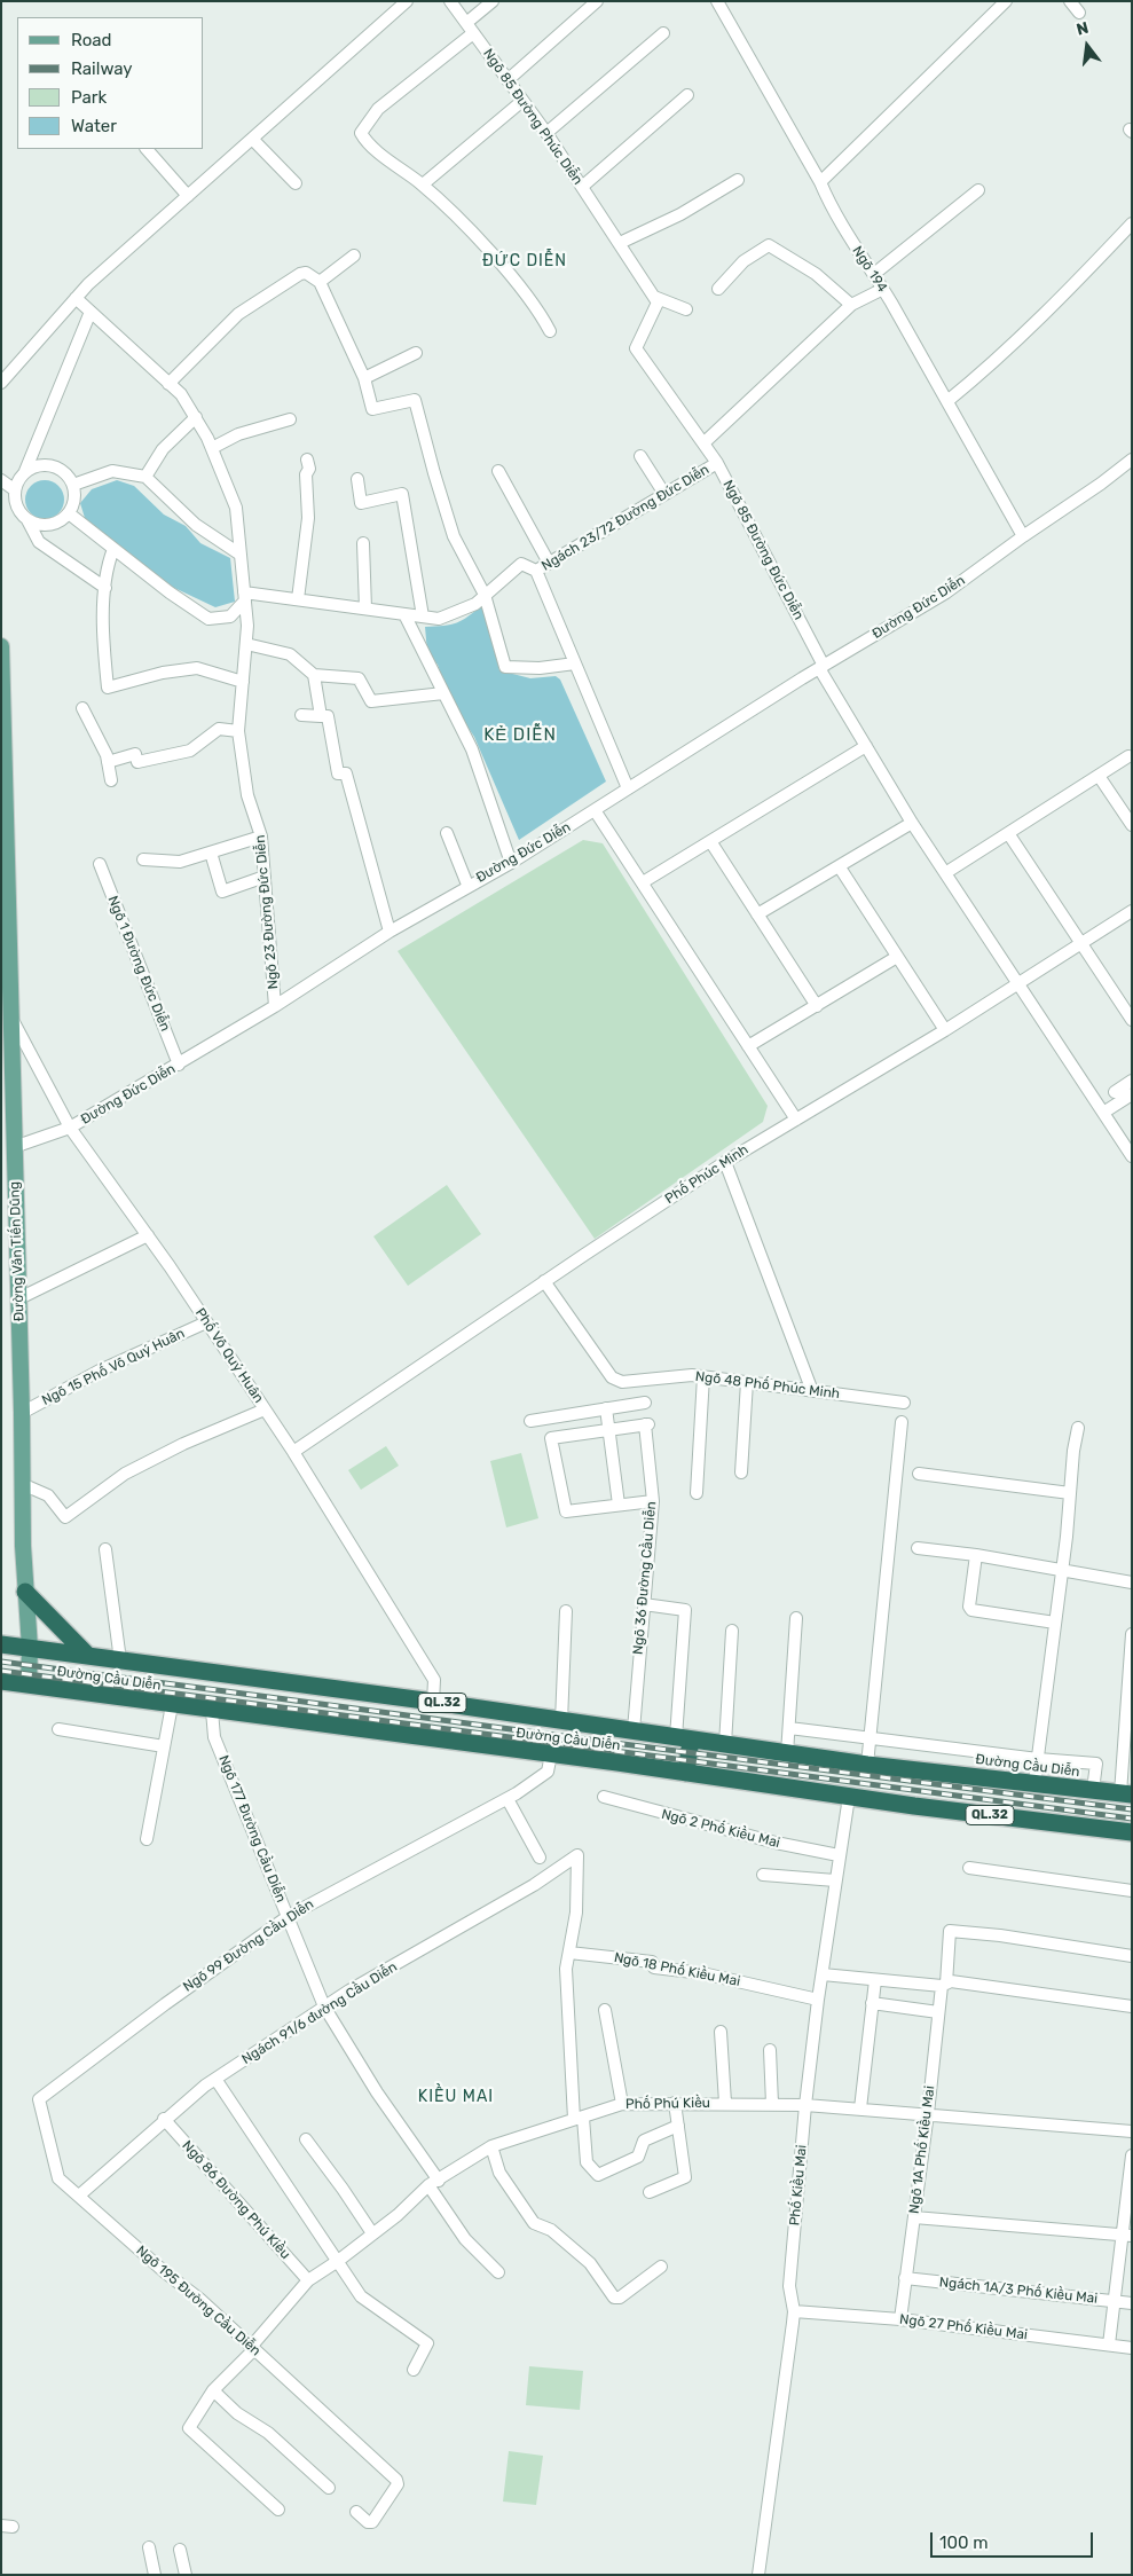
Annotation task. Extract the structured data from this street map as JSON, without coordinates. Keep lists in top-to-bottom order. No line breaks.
{"streets":{"highway":["Đường Cầu Diễn","QL.32"],"main road":["Đường Văn Tiến Dũng"],"street":["Ngõ 85 Đường Phúc Diễn","Ngõ 194","Ngách 23/72 Đường Đức Diễn","Ngõ 85 Đường Đức Diễn","Đường Đức Diễn","Ngõ 23 Đường Đức Diễn","Ngõ 1 Đường Đức Diễn","Phố Phúc Minh","Phố Võ Quý Huân","Ngõ 15 Phố Võ Quý Huân","Ngõ 48 Phố Phúc Minh","Ngõ 36 Đường Cầu Diễn","Ngõ 177 Đường Cầu Diễn","Ngõ 2 Phố Kiều Mai","Ngõ 99 Đường Cầu Diễn","Ngõ 18 Phố Kiều Mai","Ngách 91/6 đường Cầu Diễn","Phố Phú Kiều","Ngõ 1A Phố Kiều Mai","Phố Kiều Mai","Ngõ 86 Đường Phú Kiều","Ngách 1A/3 Phố Kiều Mai","Ngõ 195 Đường Cầu Diễn","Ngõ 27 Phố Kiều Mai"]},"crossings":[["Ngõ 194","Đường Đức Diễn"],["Ngách 23/72 Đường Đức Diễn","Ngõ 85 Đường Đức Diễn"],["Ngách 23/72 Đường Đức Diễn","Ngõ 23 Đường Đức Diễn"],["Ngõ 85 Đường Đức Diễn","Đường Đức Diễn"],["Ngõ 85 Đường Đức Diễn","Phố Phúc Minh"],["Đường Đức Diễn","Ngõ 23 Đường Đức Diễn"],["Đường Đức Diễn","Ngõ 1 Đường Đức Diễn"],["Đường Đức Diễn","Đường Văn Tiến Dũng"],["Đường Đức Diễn","Phố Võ Quý Huân"],["Phố Phúc Minh","Phố Võ Quý Huân"],["Phố Phúc Minh","Ngõ 48 Phố Phúc Minh"],["Đường Văn Tiến Dũng","Phố Võ Quý Huân"],["Đường Văn Tiến Dũng","Ngõ 15 Phố Võ Quý Huân"],["Đường Văn Tiến Dũng","Đường Cầu Diễn"],["Phố Võ Quý Huân","Ngõ 15 Phố Võ Quý Huân"],["Phố Võ Quý Huân","Đường Cầu Diễn"],["Ngõ 36 Đường Cầu Diễn","Đường Cầu Diễn"],["Đường Cầu Diễn","Ngõ 177 Đường Cầu Diễn"],["Đường Cầu Diễn","Ngõ 99 Đường Cầu Diễn"],["Đường Cầu Diễn","Phố Kiều Mai"],["Ngõ 177 Đường Cầu Diễn","Ngõ 99 Đường Cầu Diễn"],["Ngõ 177 Đường Cầu Diễn","Ngách 91/6 đường Cầu Diễn"],["Ngõ 177 Đường Cầu Diễn","Phố Phú Kiều"],["Ngõ 2 Phố Kiều Mai","Phố Kiều Mai"],["Ngõ 99 Đường Cầu Diễn","Ngõ 195 Đường Cầu Diễn"],["Ngõ 18 Phố Kiều Mai","Ngách 91/6 đường Cầu Diễn"],["Ngõ 18 Phố Kiều Mai","Phố Kiều Mai"],["Ngách 91/6 đường Cầu Diễn","Ngõ 86 Đường Phú Kiều"],["Ngách 91/6 đường Cầu Diễn","Ngõ 195 Đường Cầu Diễn"],["Phố Phú Kiều","Ngõ 1A Phố Kiều Mai"],["Phố Phú Kiều","Phố Kiều Mai"],["Phố Phú Kiều","Ngõ 86 Đường Phú Kiều"],["Phố Phú Kiều","Ngõ 195 Đường Cầu Diễn"],["Ngõ 1A Phố Kiều Mai","Ngách 1A/3 Phố Kiều Mai"],["Ngõ 1A Phố Kiều Mai","Ngõ 27 Phố Kiều Mai"],["Phố Kiều Mai","Ngõ 27 Phố Kiều Mai"]],"districts":["ĐỨC DIỄN","KẺ DIỄN","KIỀU MAI"],"legend":["Road","Railway","Park","Water"],"scale_bar":"100 m","north":"top"}
